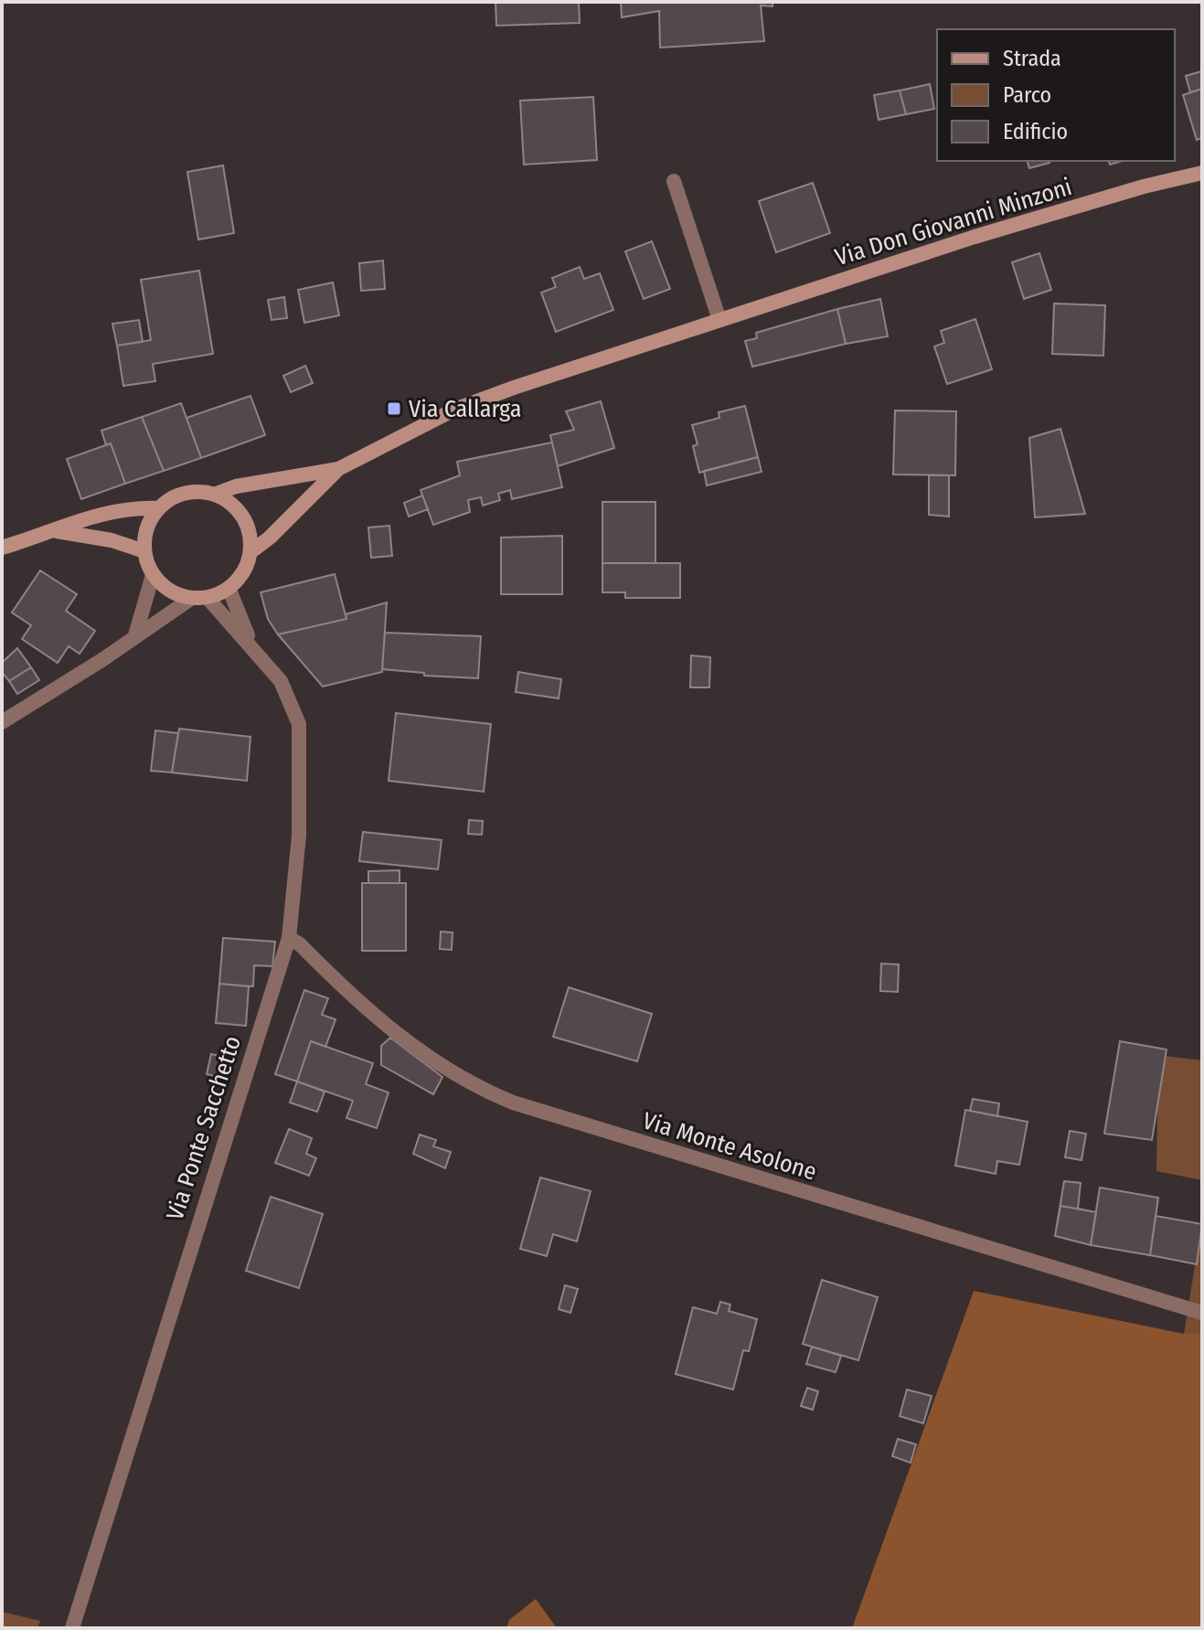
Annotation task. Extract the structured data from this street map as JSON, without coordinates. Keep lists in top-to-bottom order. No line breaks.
{"streets":{"street":["Via Don Giovanni Minzoni","Via Ponte Sacchetto","Via Monte Asolone"]},"crossings":[["Via Ponte Sacchetto","Via Monte Asolone"]],"places":{"transit":["Via Callarga"]},"legend":["Strada","Parco","Edificio"]}
